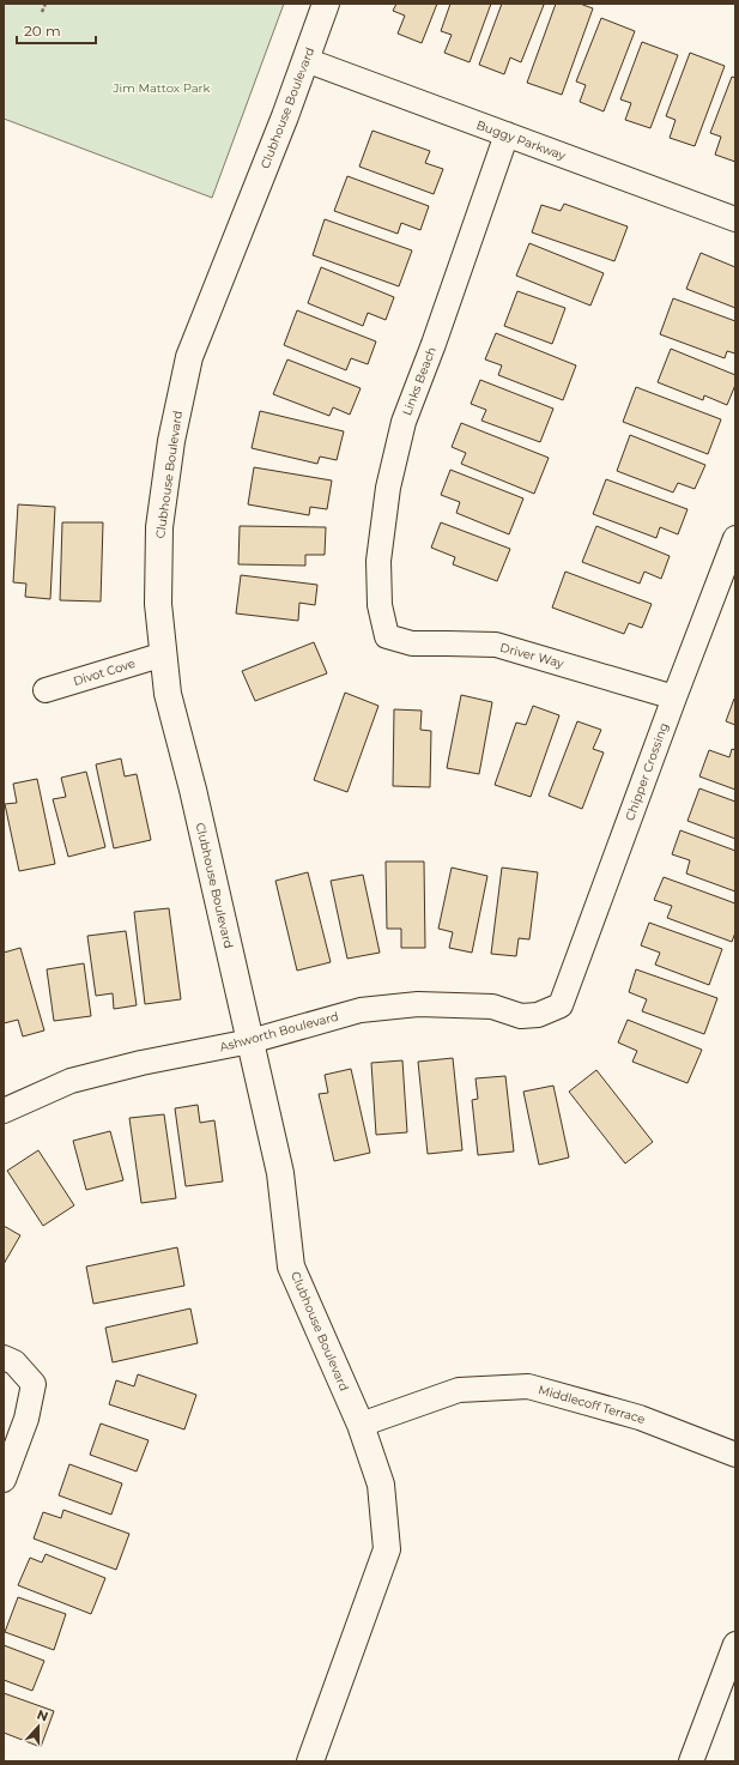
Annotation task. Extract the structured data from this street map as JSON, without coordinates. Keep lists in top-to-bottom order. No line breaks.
{"streets":{"street":["Clubhouse Boulevard","Buggy Parkway","Links Beach","Driver Way","Divot Cove","Chipper Crossing","Ashworth Boulevard","Middlecoff Terrace"]},"crossings":[["Clubhouse Boulevard","Buggy Parkway"],["Clubhouse Boulevard","Divot Cove"],["Clubhouse Boulevard","Ashworth Boulevard"],["Clubhouse Boulevard","Middlecoff Terrace"],["Buggy Parkway","Links Beach"],["Links Beach","Driver Way"],["Driver Way","Chipper Crossing"],["Chipper Crossing","Ashworth Boulevard"]],"parks":["Jim Mattox Park"],"scale_bar":"20 m","north":"top"}
